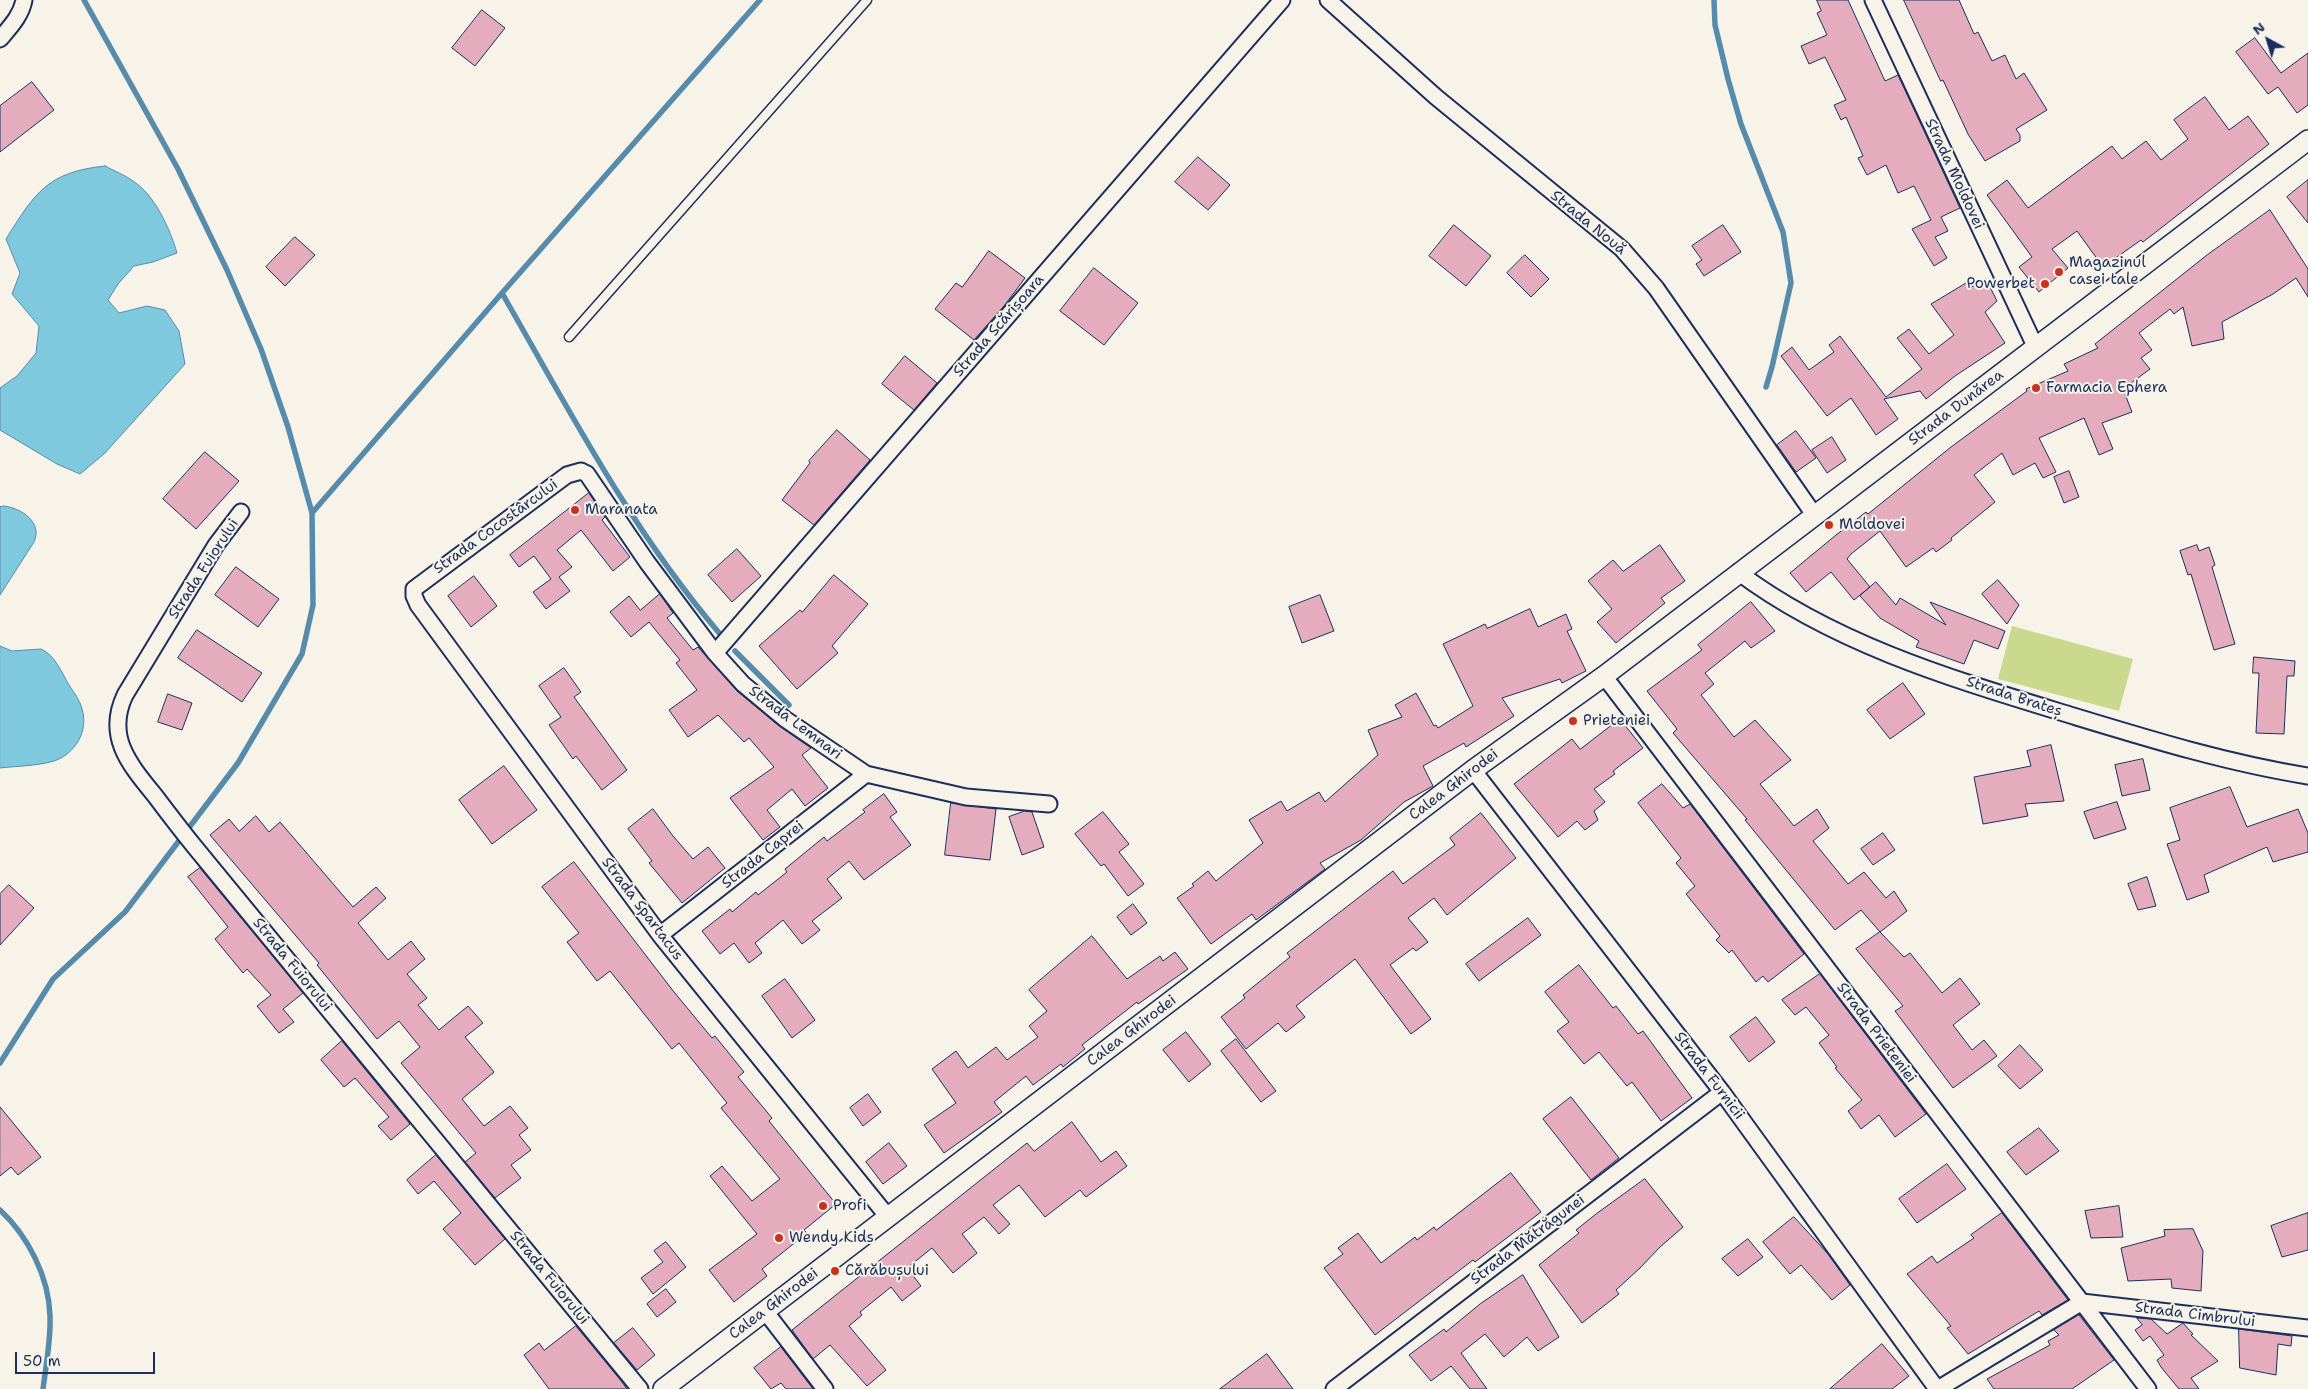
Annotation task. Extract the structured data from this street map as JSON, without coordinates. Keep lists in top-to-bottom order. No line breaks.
{"streets":{"street":["Strada Moldovei","Strada Nouă","Strada Scărișoara","Strada Dunărea","Strada Cocostârcului","Strada Fuiorului","Strada Brateș","Strada Lemnari","Calea Ghirodei","Strada Caprei","Strada Spartacus","Strada Prieteniei","Strada Furnicii","Strada Mătrăgunei","Strada Cimbrului"]},"crossings":[["Strada Moldovei","Strada Dunărea"],["Strada Nouă","Strada Dunărea"],["Strada Scărișoara","Strada Lemnari"],["Strada Dunărea","Strada Brateș"],["Strada Dunărea","Calea Ghirodei"],["Strada Dunărea","Strada Prieteniei"],["Strada Cocostârcului","Strada Lemnari"],["Strada Cocostârcului","Strada Spartacus"],["Strada Lemnari","Strada Caprei"],["Calea Ghirodei","Strada Spartacus"],["Calea Ghirodei","Strada Prieteniei"],["Calea Ghirodei","Strada Furnicii"],["Strada Caprei","Strada Spartacus"],["Strada Prieteniei","Strada Cimbrului"],["Strada Furnicii","Strada Mătrăgunei"]],"places":["Magazinul casei tale","Powerbet","Farmacia Ephera","Maranata","Moldovei","Prieteniei","Profi","Wendy Kids","Cărăbușului"],"scale_bar":"50 m","north":"top left"}
